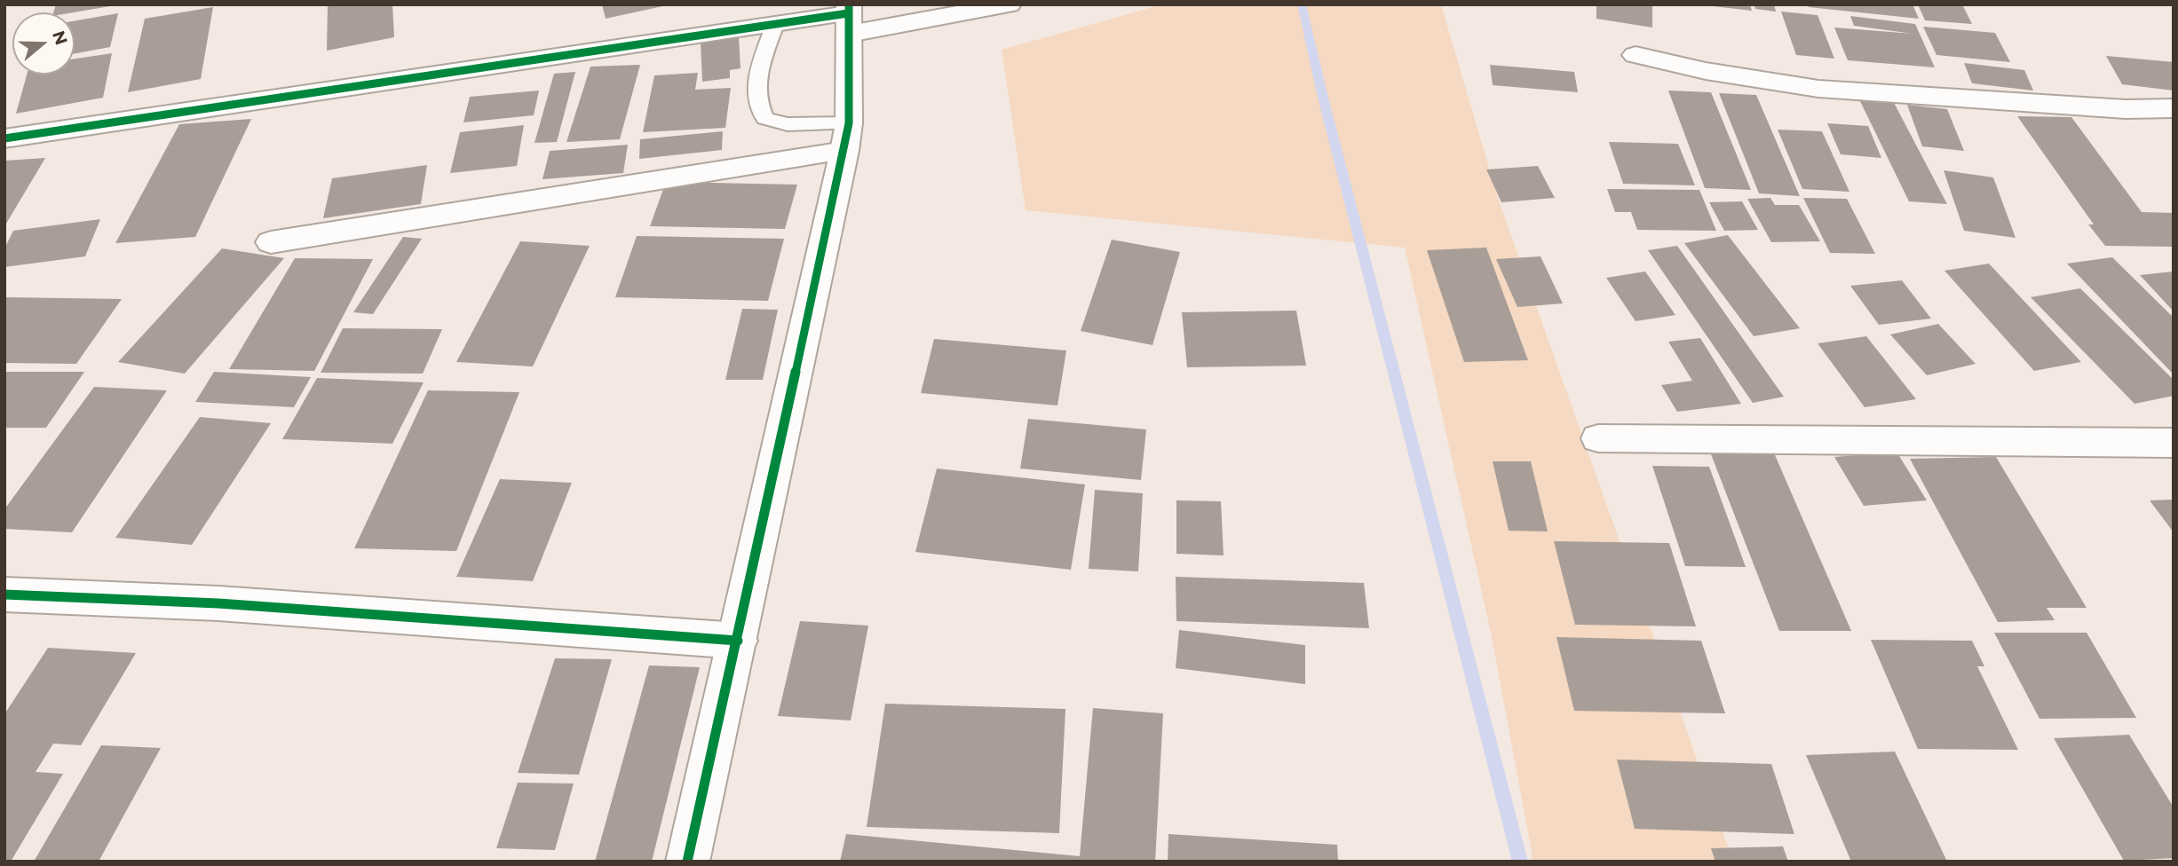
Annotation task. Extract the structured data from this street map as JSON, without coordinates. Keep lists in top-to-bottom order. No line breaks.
{"north":"right"}
